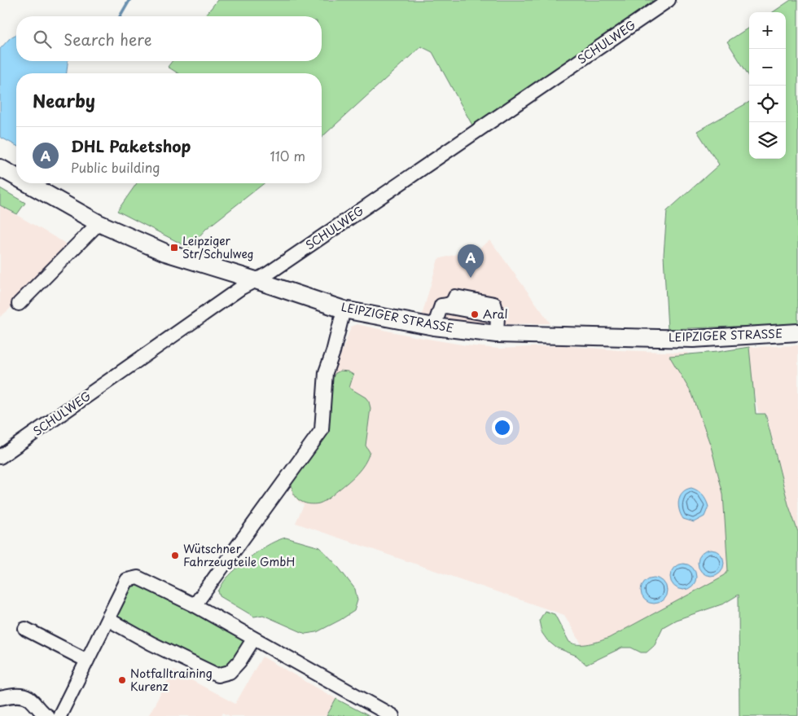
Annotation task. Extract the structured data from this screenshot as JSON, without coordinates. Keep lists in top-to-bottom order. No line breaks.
{"streets":{"main road":["LEIPZIGER STRASSE"],"street":["SCHULWEG"]},"crossings":[["SCHULWEG","LEIPZIGER STRASSE"]],"places":{"transit":["Leipziger Str/Schulweg"],"other":["Aral","Wütschner Fahrzeugteile GmbH","Notfalltraining Kurenz"]},"page":{"map_buttons":["+","−"],"search":"Search here","heading":"Nearby","list":[{"mark":"A","name":"DHL Paketshop","note":"Public building","value":"110 m"}],"pins":"A"}}
